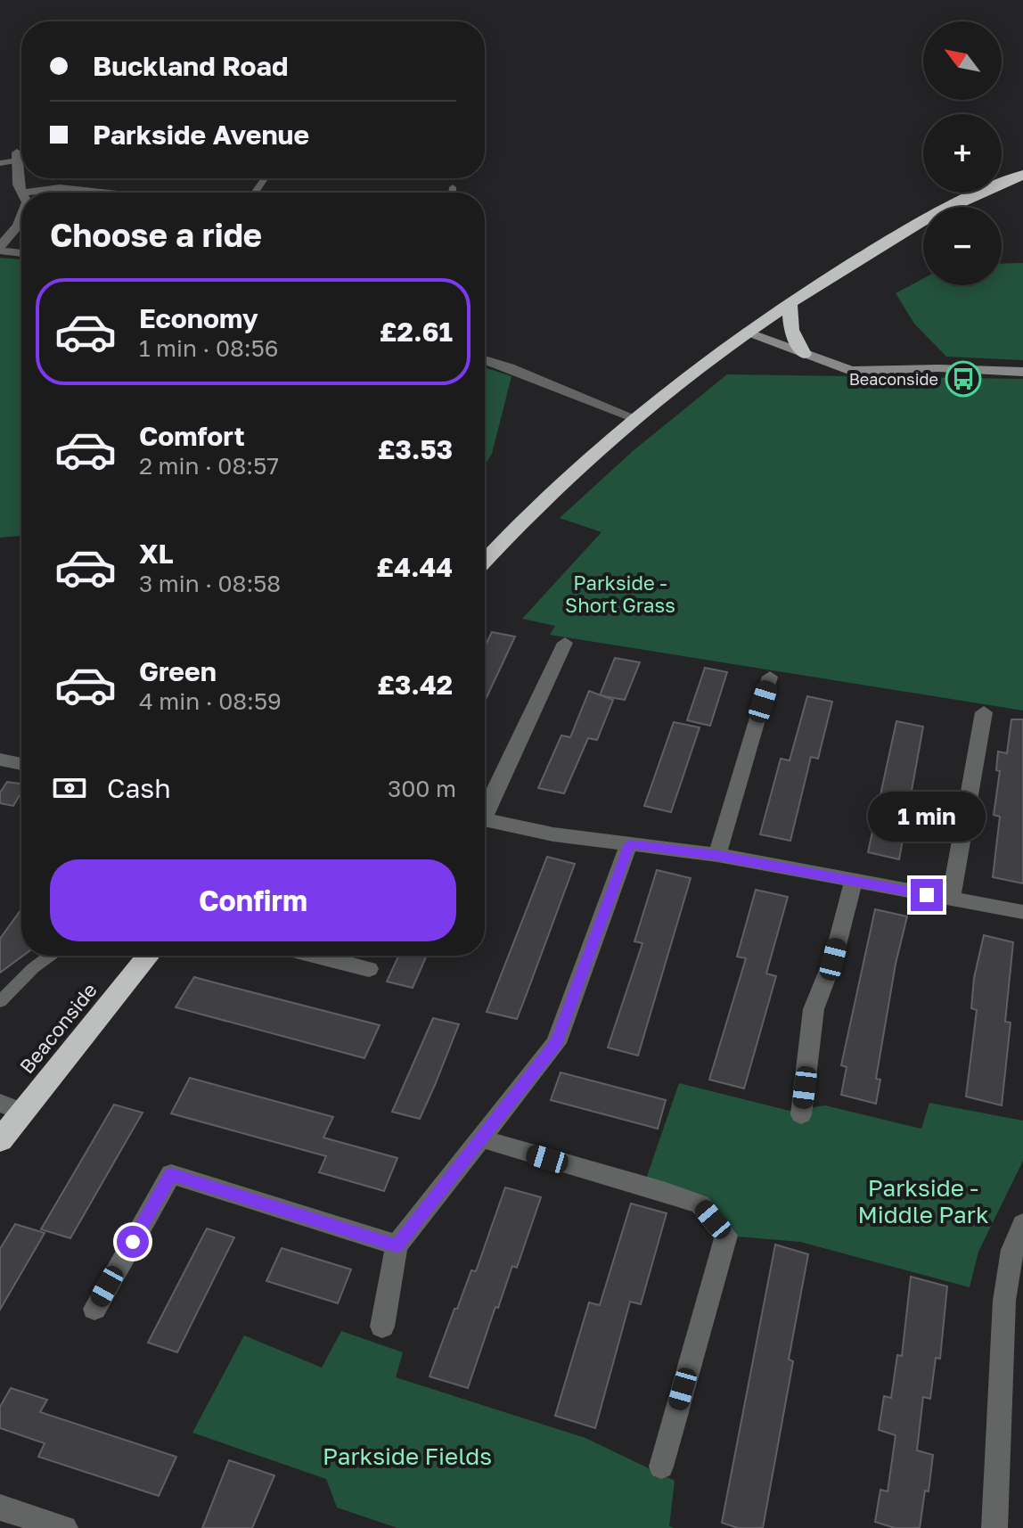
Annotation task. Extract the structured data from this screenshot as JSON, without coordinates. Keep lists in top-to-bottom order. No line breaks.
{"streets":{"highway":["Beaconside"]},"parks":["Parkside - Short Grass","Parkside - Middle Park","Parkside Fields"],"places":{"bus stop":["Beaconside"]},"north":"top left","page":{"map_buttons":["+","−"],"banner":["Buckland Road","Parkside Avenue"],"heading":"Choose a ride","list":[{"name":"Economy","note":"1 min · 08:56","value":"£2.61"},{"name":"Comfort","note":"2 min · 08:57","value":"£3.53"},{"name":"XL","note":"3 min · 08:58","value":"£4.44"},{"name":"Green","note":"4 min · 08:59","value":"£3.42"}],"pay":["Cash","300 m"],"bubble":"1 min","buttons":"Confirm"}}
